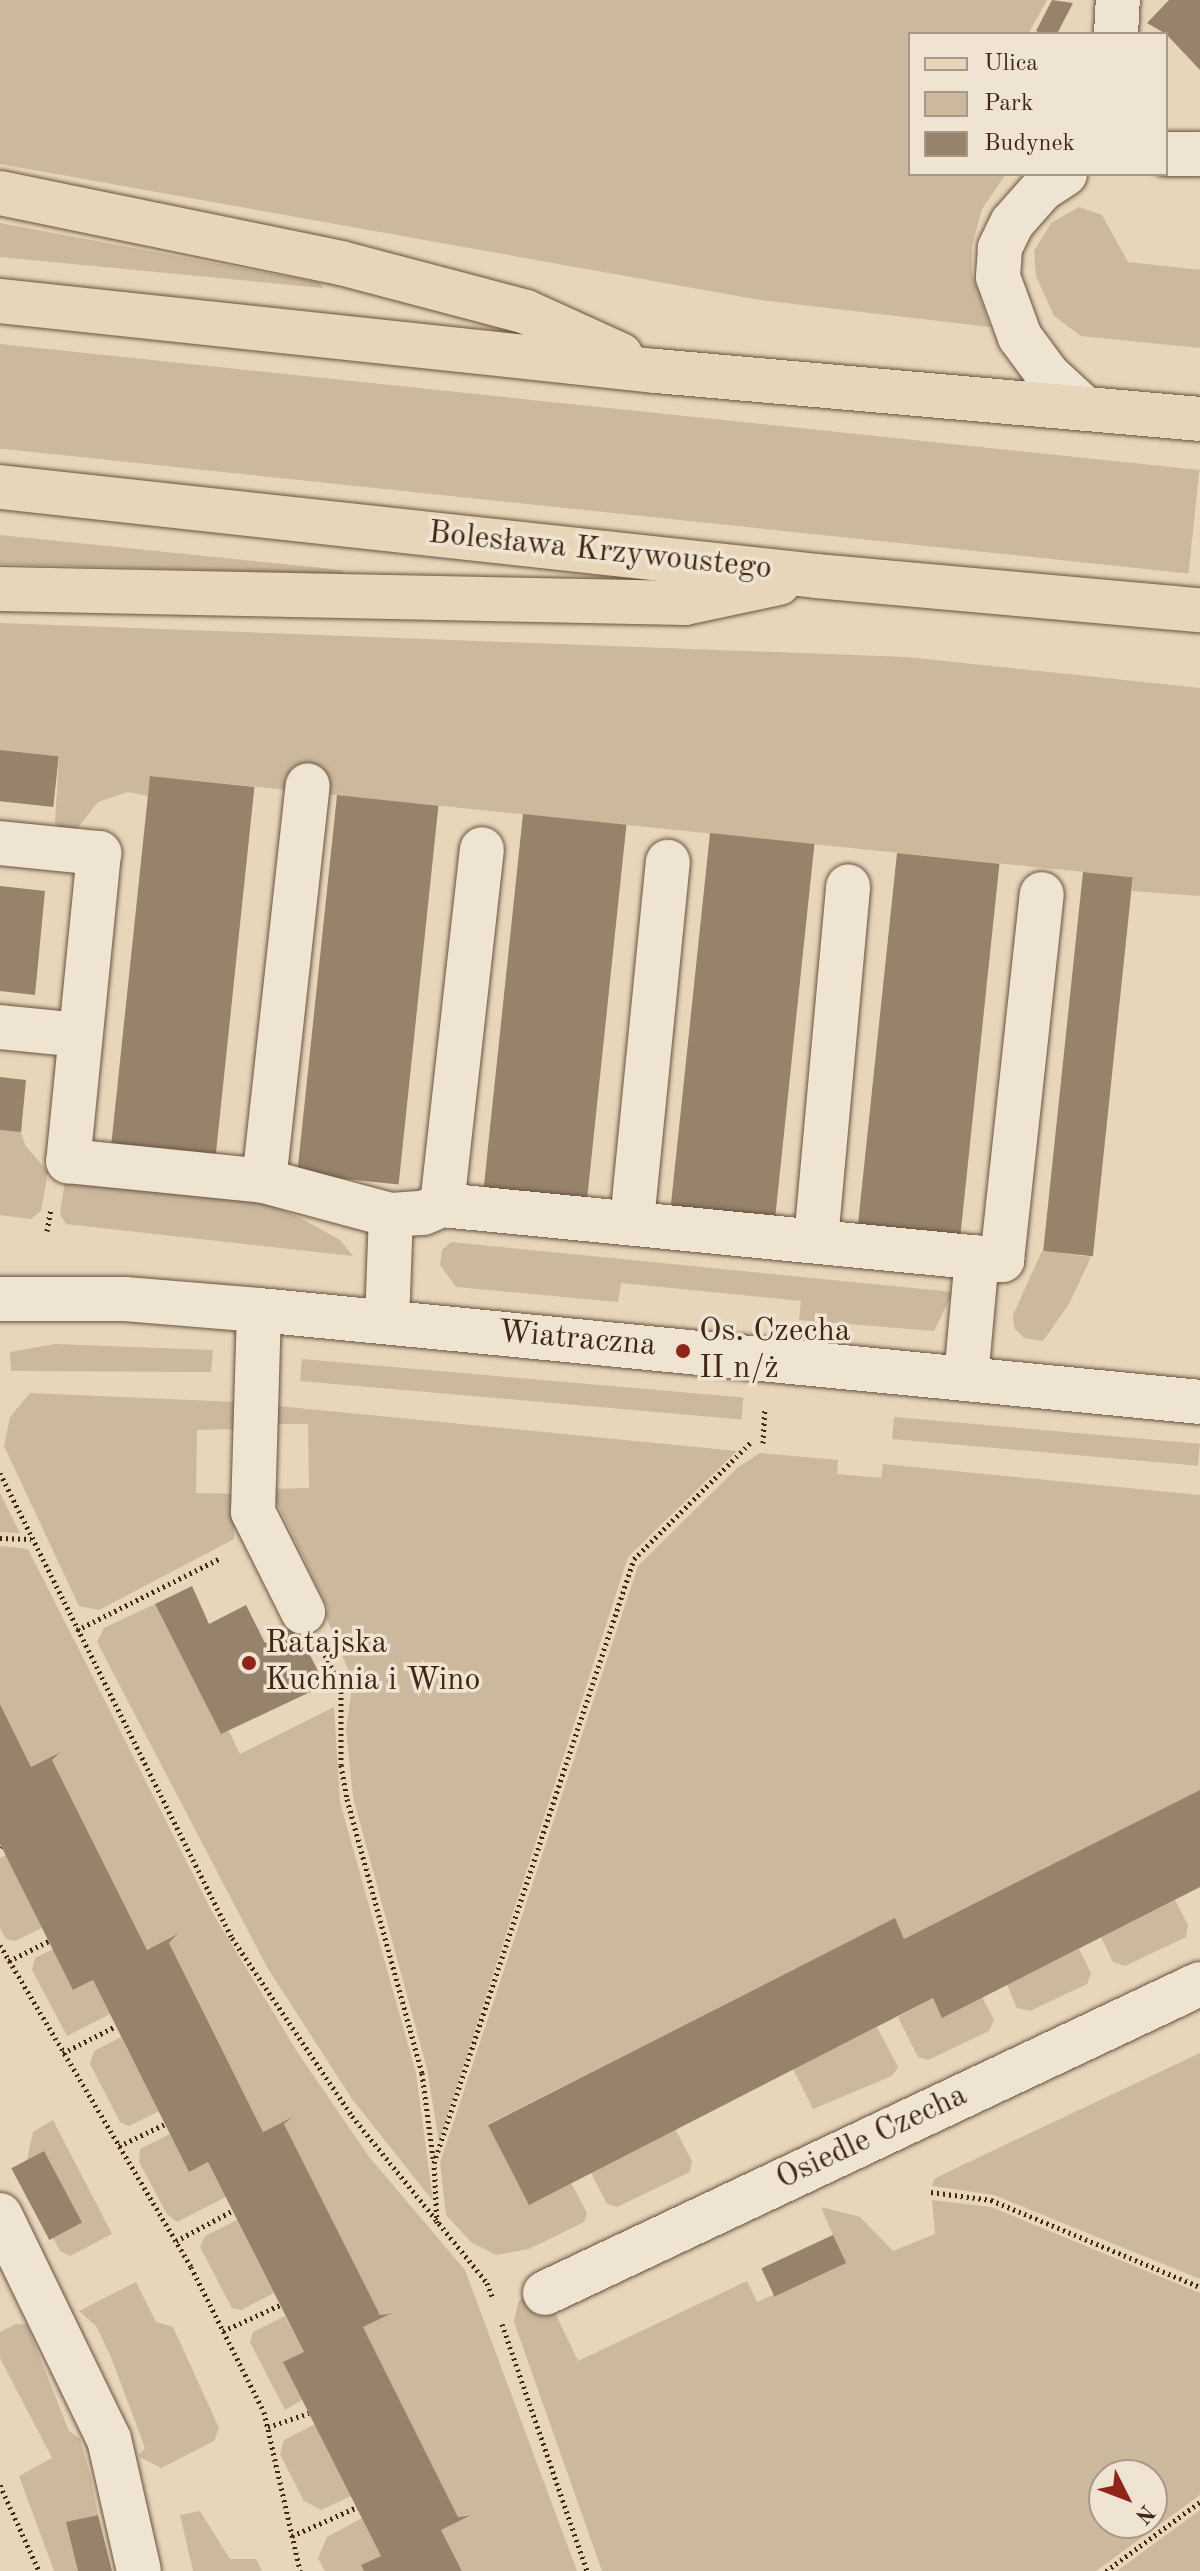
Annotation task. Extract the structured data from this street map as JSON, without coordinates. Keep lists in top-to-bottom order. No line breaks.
{"streets":{"main road":["Bolesława Krzywoustego"],"street":["Wiatraczna","Osiedle Czecha"]},"places":["Os. Czecha II n/ż","Ratajska Kuchnia i Wino"],"legend":["Ulica","Park","Budynek"],"north":"bottom right"}
